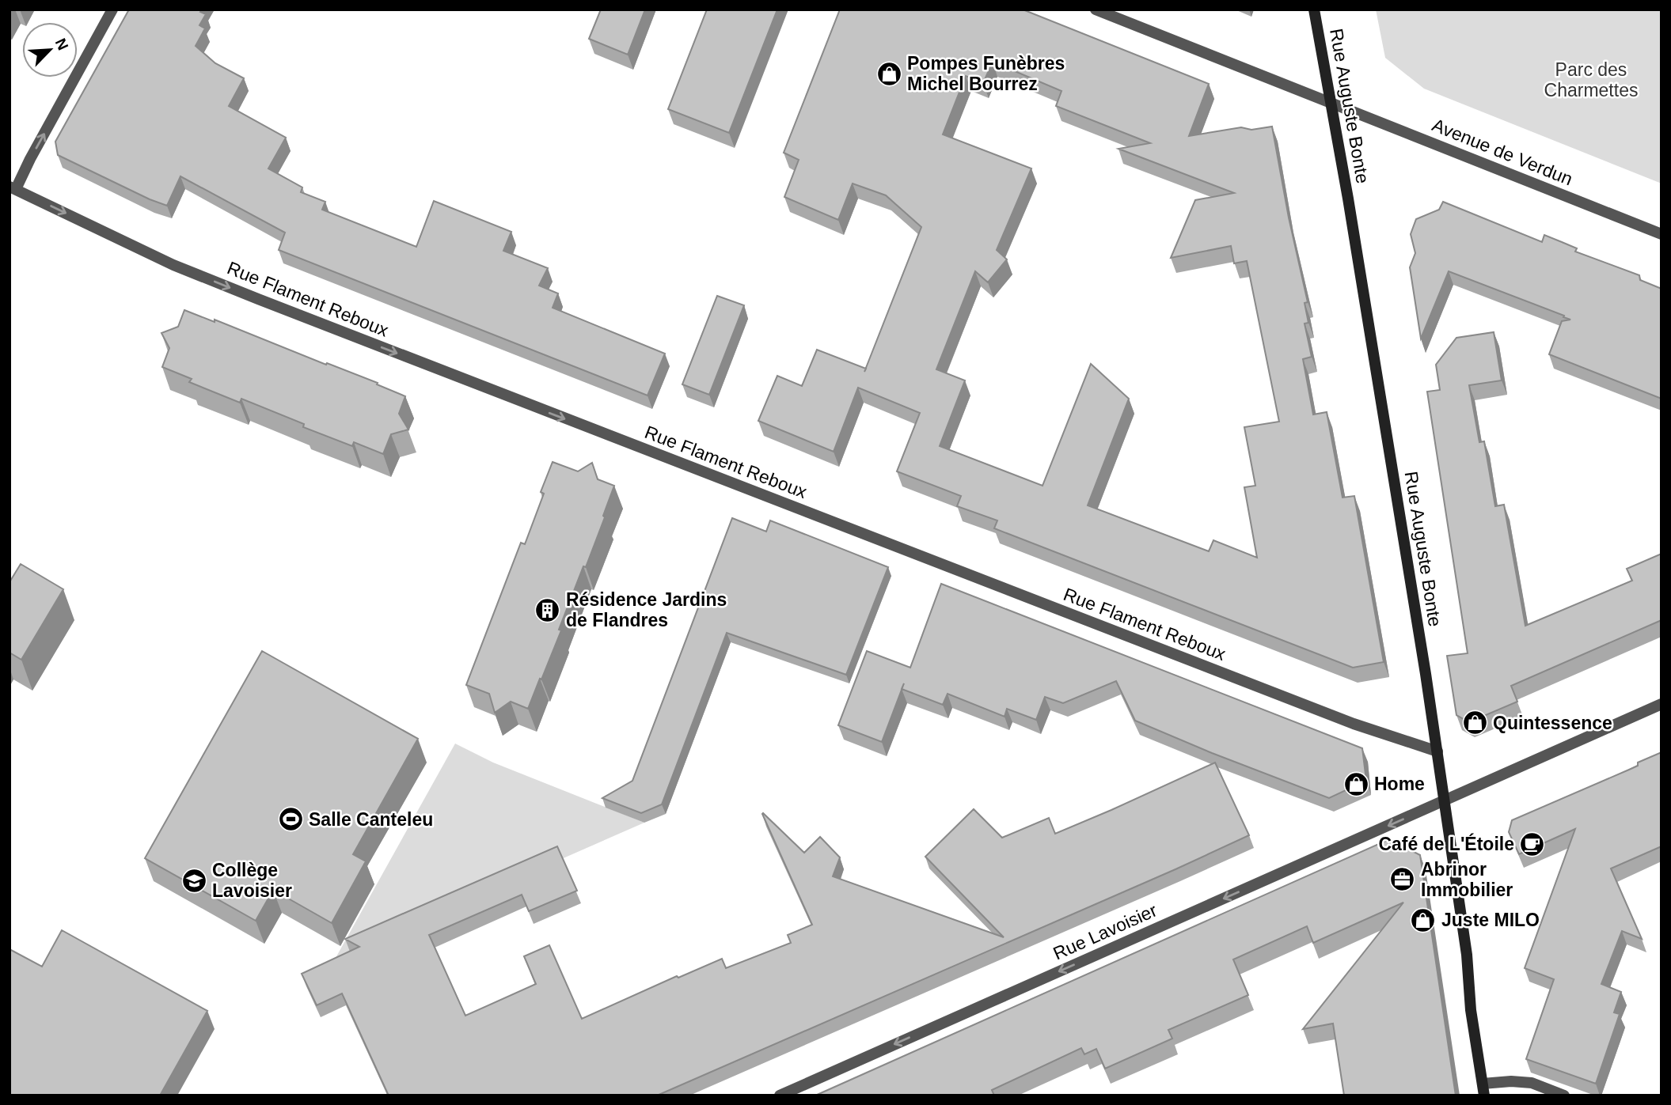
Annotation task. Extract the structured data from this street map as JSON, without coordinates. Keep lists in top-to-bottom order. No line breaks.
{"streets":{"street":["Rue Auguste Bonte","Avenue de Verdun","Rue Flament Reboux","Rue Lavoisier"]},"crossings":[["Rue Auguste Bonte","Avenue de Verdun"],["Rue Auguste Bonte","Rue Flament Reboux"],["Rue Auguste Bonte","Rue Lavoisier"]],"one_way":["Rue Flament Reboux","Rue Lavoisier"],"parks":["Parc des Charmettes"],"places":{"shop":["Pompes Funèbres Michel Bourrez","Quintessence","Home","Juste MILO"],"building":["Résidence Jardins de Flandres"],"sports":["Salle Canteleu"],"cafe":["Café de L'Étoile"],"office":["Abrinor Immobilier"],"school or university":["Collège Lavoisier"]},"north":"top right"}
